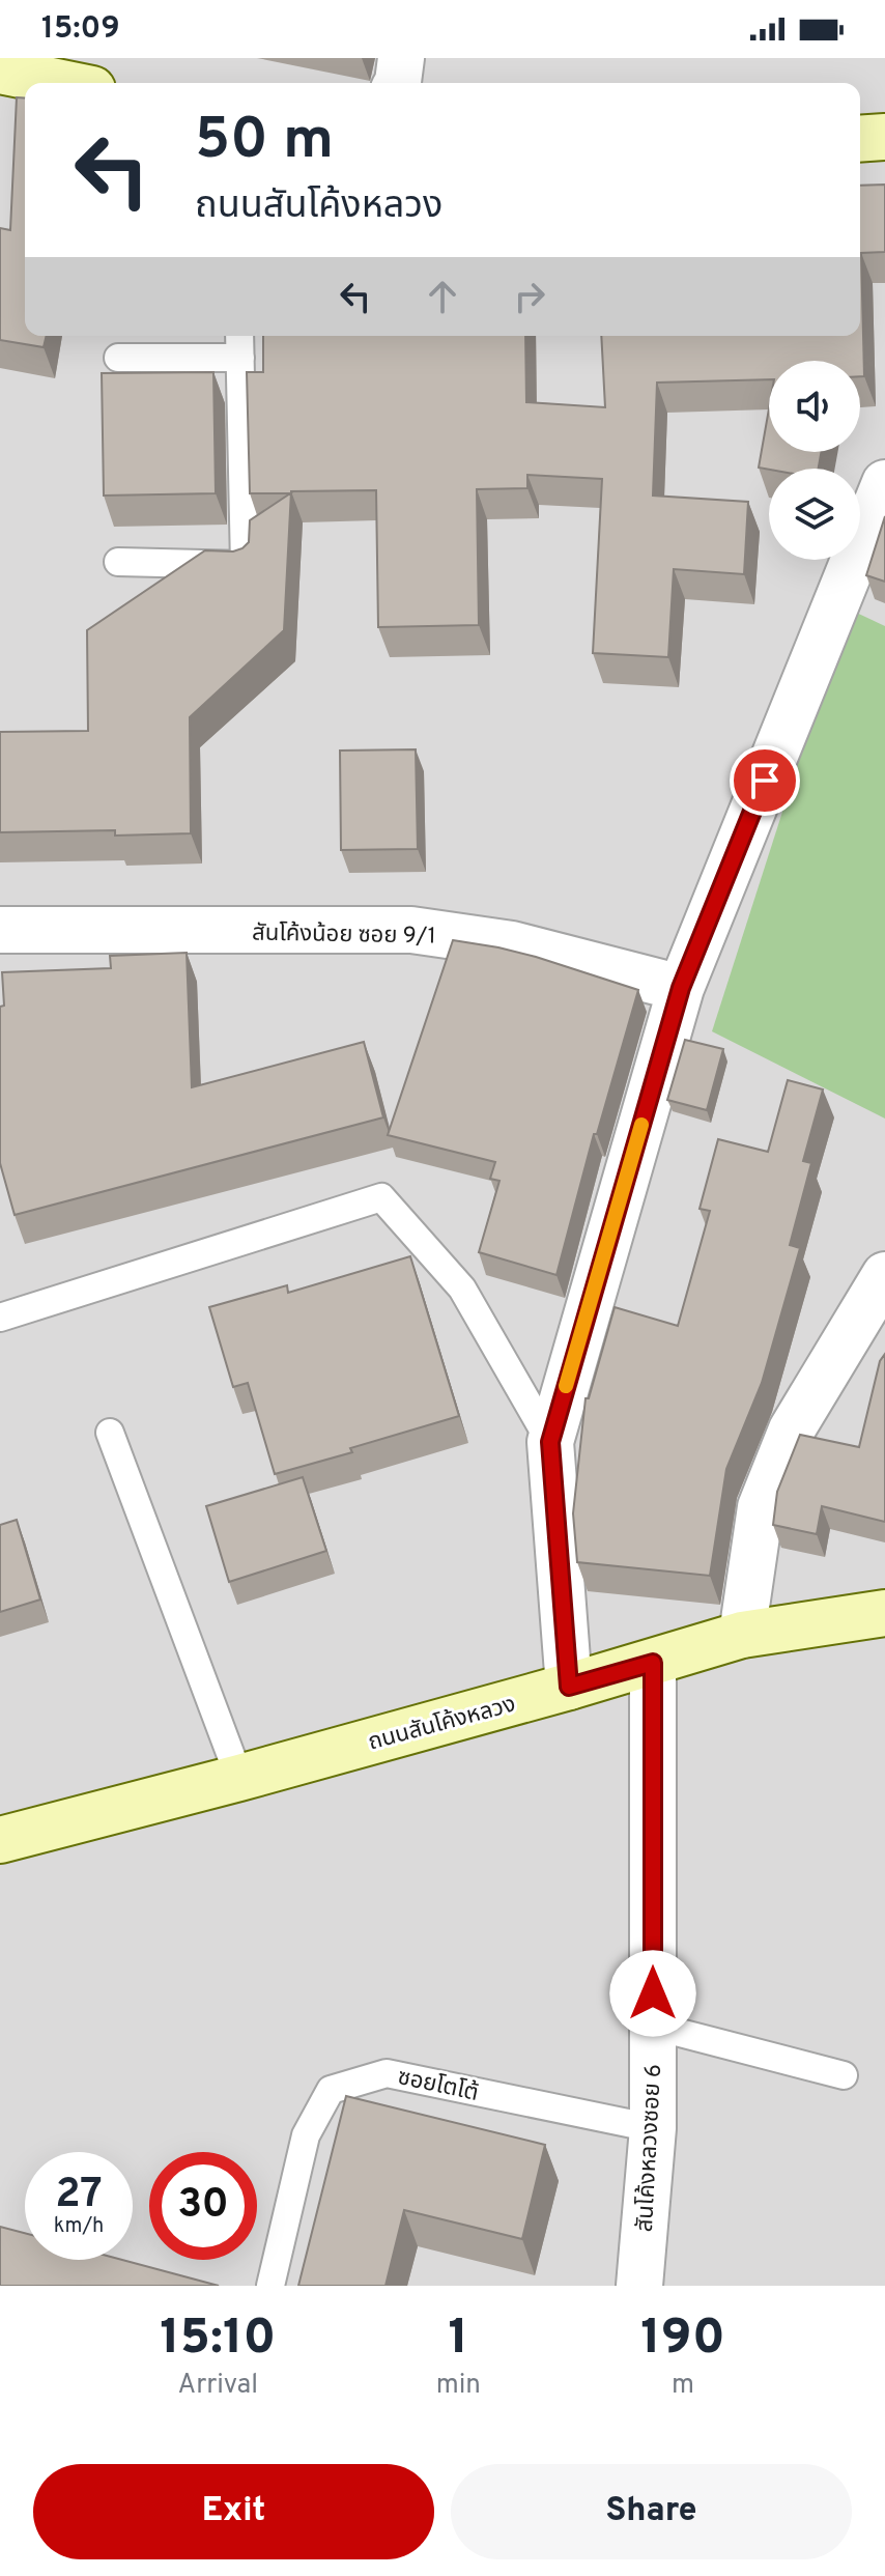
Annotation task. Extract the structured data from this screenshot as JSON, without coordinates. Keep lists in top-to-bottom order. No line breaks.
{"streets":{"street":["สันโค้งน้อย ซอย 9/1","ถนนสันโค้งหลวง","สันโค้งหลวงซอย 6"],"lane":["ซอยโตโต้"]},"crossings":[["ถนนสันโค้งหลวง","สันโค้งหลวงซอย 6"],["ซอยโตโต้","สันโค้งหลวงซอย 6"]],"page":{"status":"15:09","turn":["50 m","ถนนสันโค้งหลวง"],"speed":"27 km/h","limit":"30","eta":["15:10","Arrival","1","min","190","m"],"buttons":["Exit","Share"]}}
